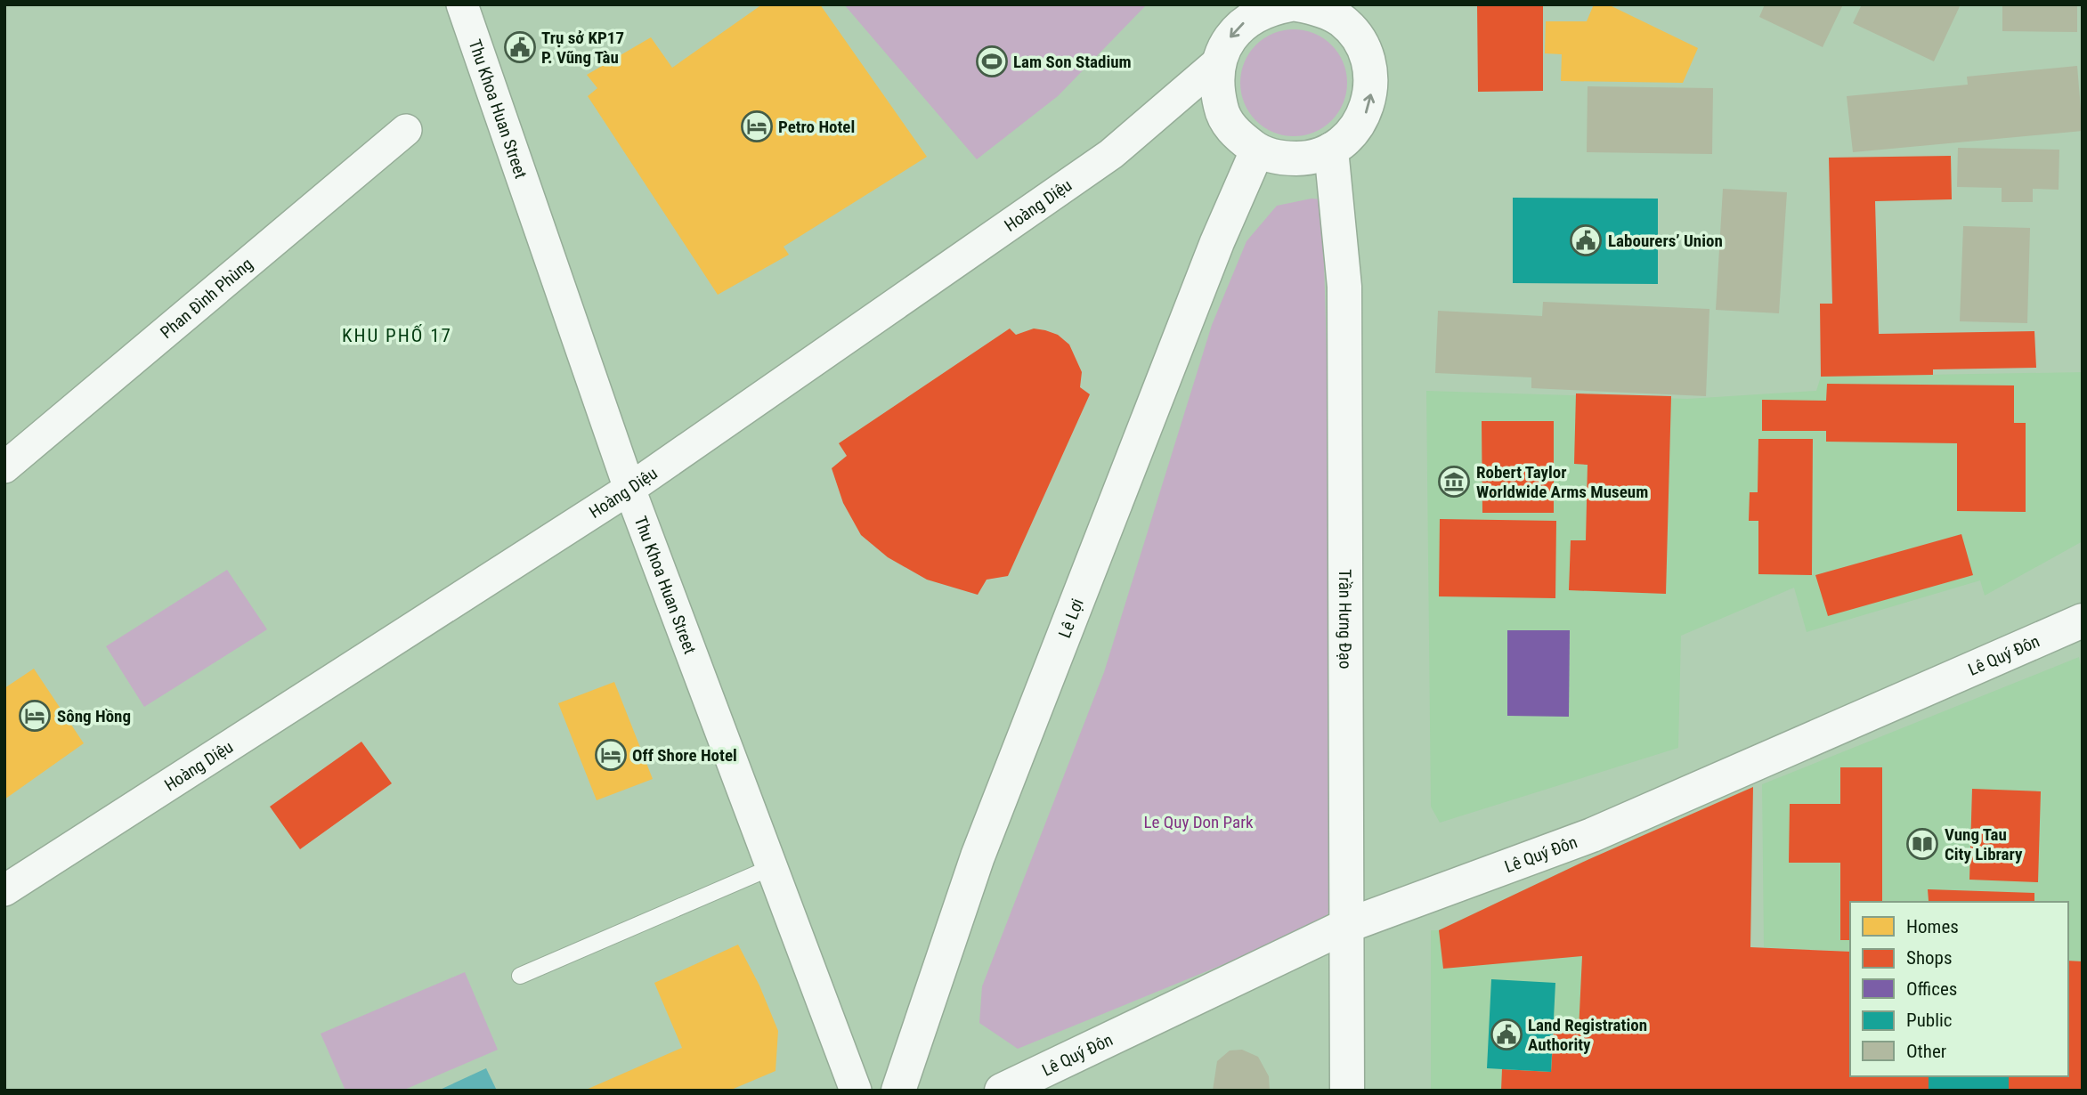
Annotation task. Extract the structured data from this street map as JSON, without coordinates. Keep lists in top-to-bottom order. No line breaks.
{"streets":{"main road":["Lê Lợi","Trần Hưng Đạo","Lê Quý Đôn"],"street":["Thu Khoa Huan Street","Hoàng Diệu","Phan Đình Phùng"]},"crossings":[["Thu Khoa Huan Street","Hoàng Diệu"],["Hoàng Diệu","Lê Lợi"],["Hoàng Diệu","Trần Hưng Đạo"],["Lê Lợi","Trần Hưng Đạo"],["Trần Hưng Đạo","Lê Quý Đôn"]],"districts":["KHU PHỐ 17"],"parks":["Le Quy Don Park"],"places":{"public building":["Trụ sở KP17 P. Vũng Tàu","Labourers’ Union","Land Registration Authority"],"sports":["Lam Son Stadium"],"hotel":["Petro Hotel","Sông Hồng","Off Shore Hotel"],"museum":["Robert Taylor Worldwide Arms Museum"],"library":["Vung Tau City Library"]},"legend":["Homes","Shops","Offices","Public","Other"]}
